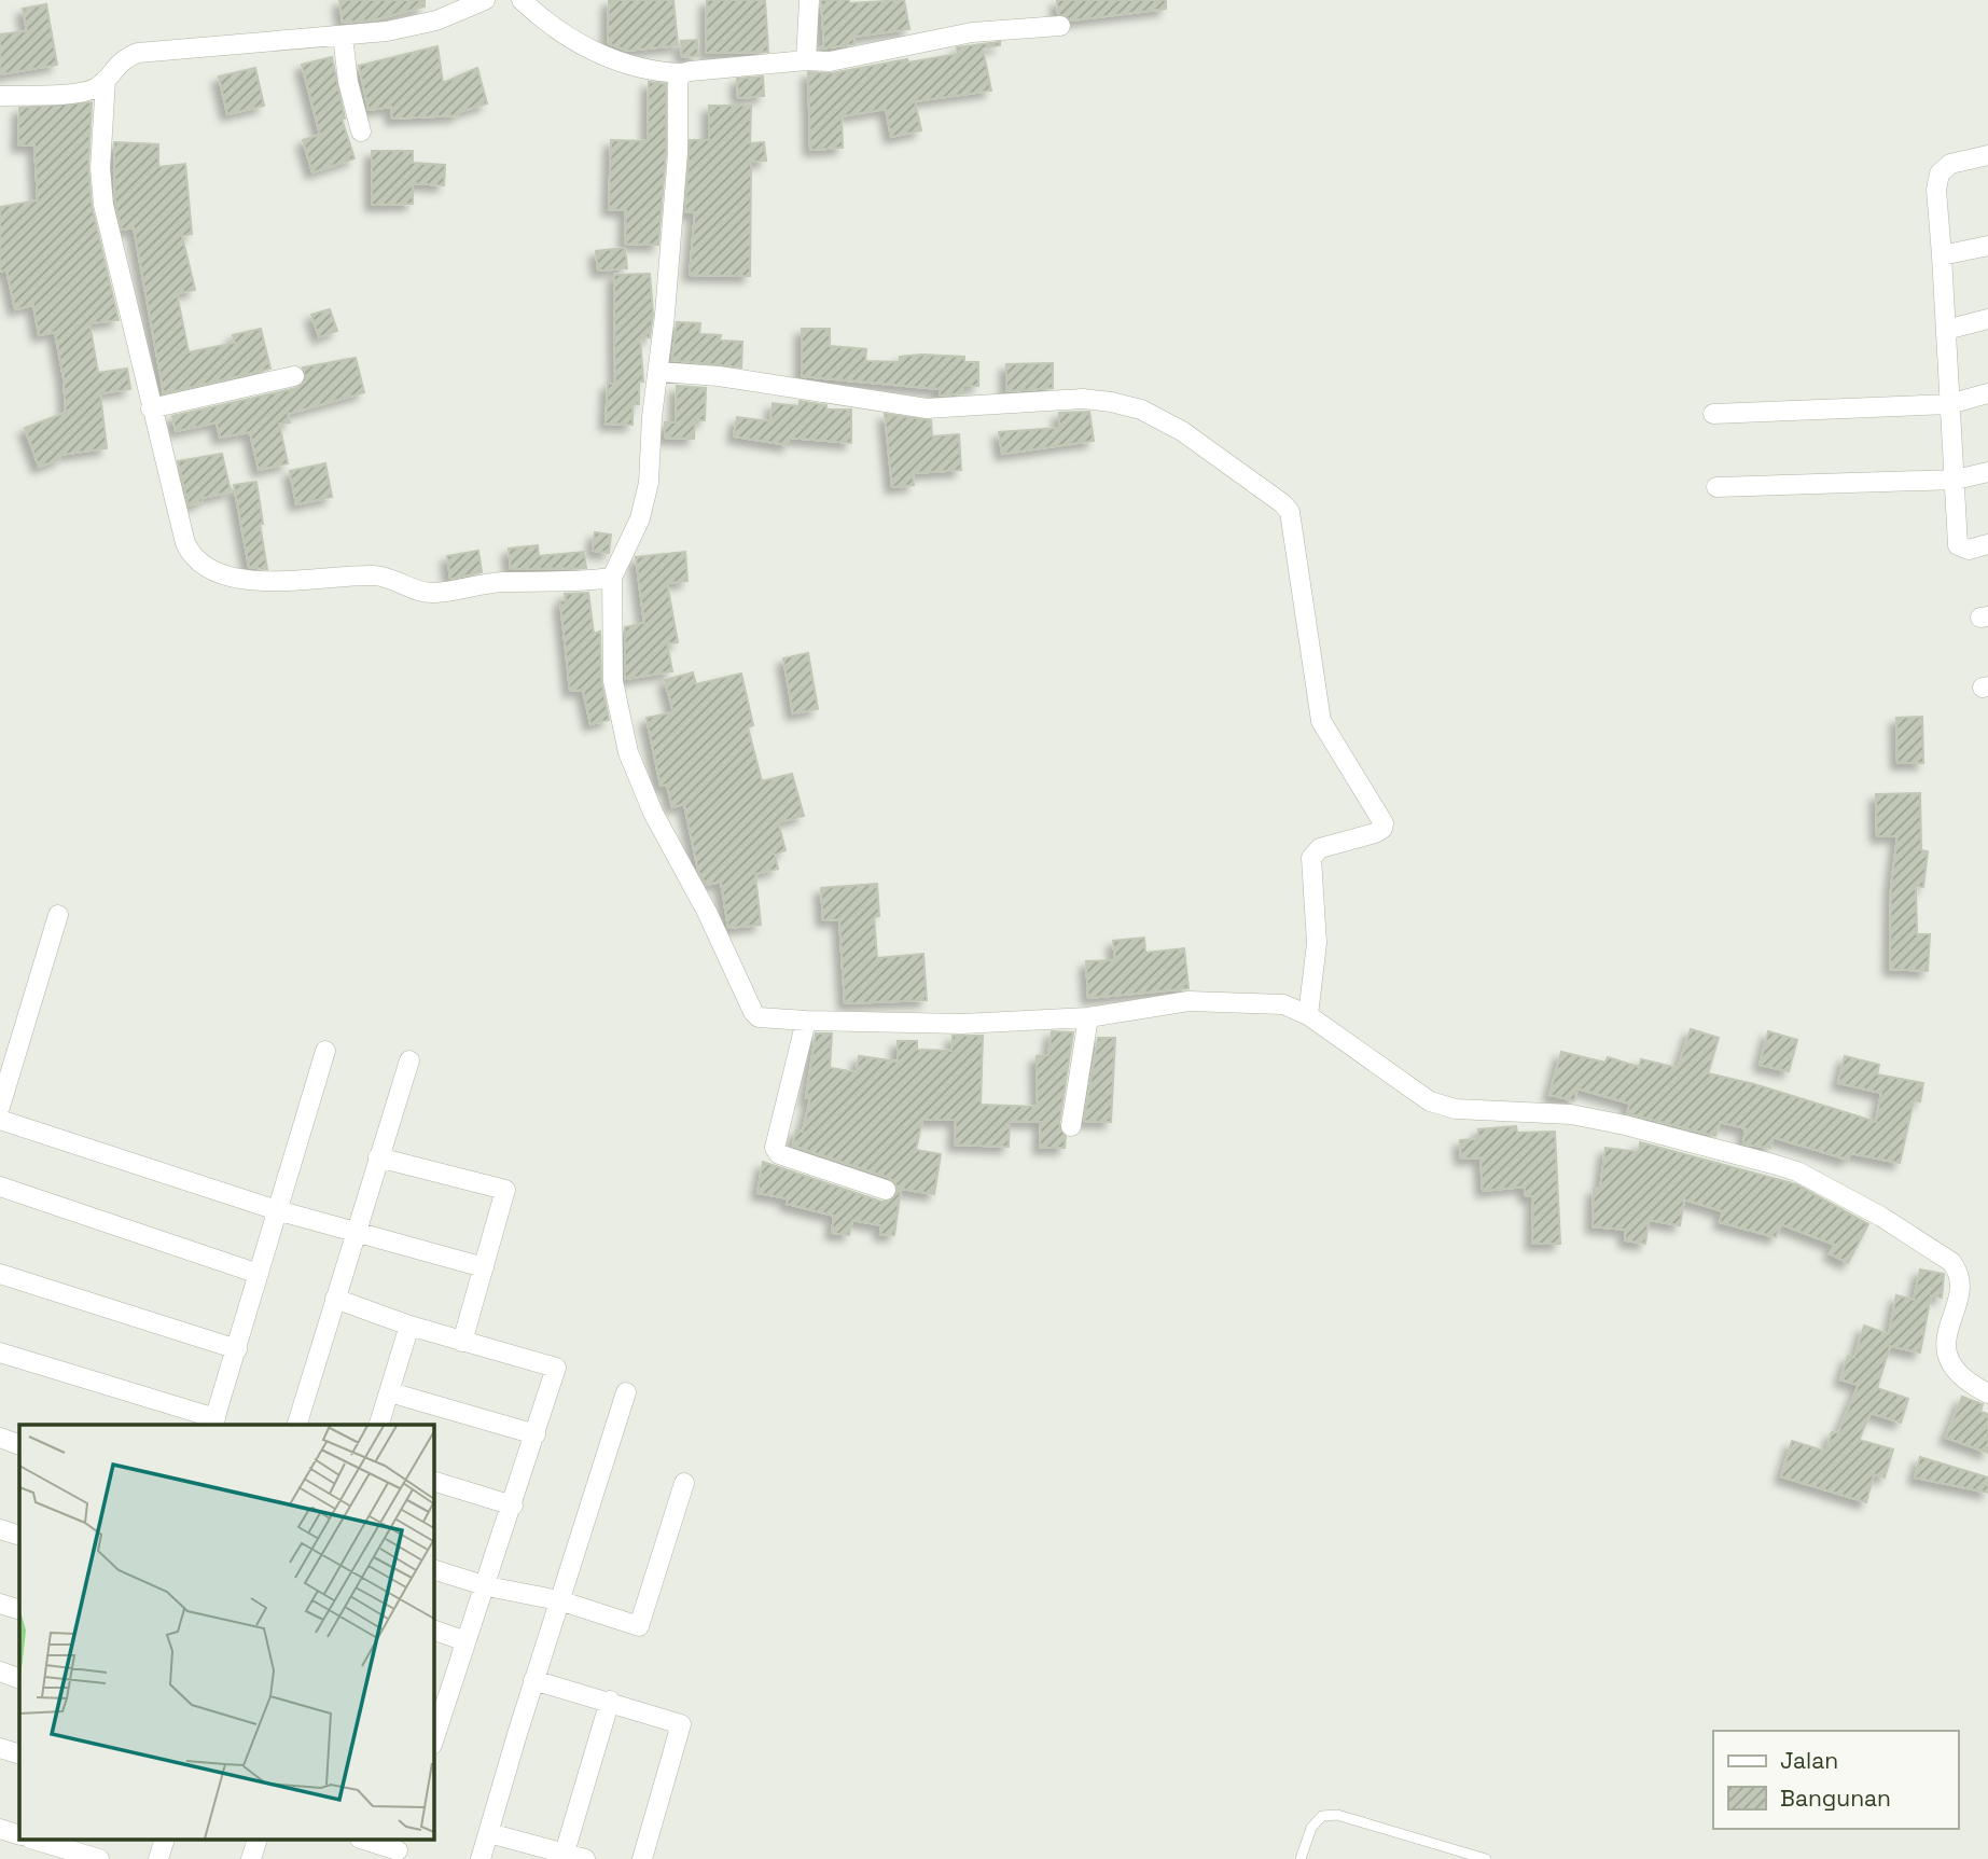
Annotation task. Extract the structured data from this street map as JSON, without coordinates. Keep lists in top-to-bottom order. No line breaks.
{"legend":["Jalan","Bangunan"]}
